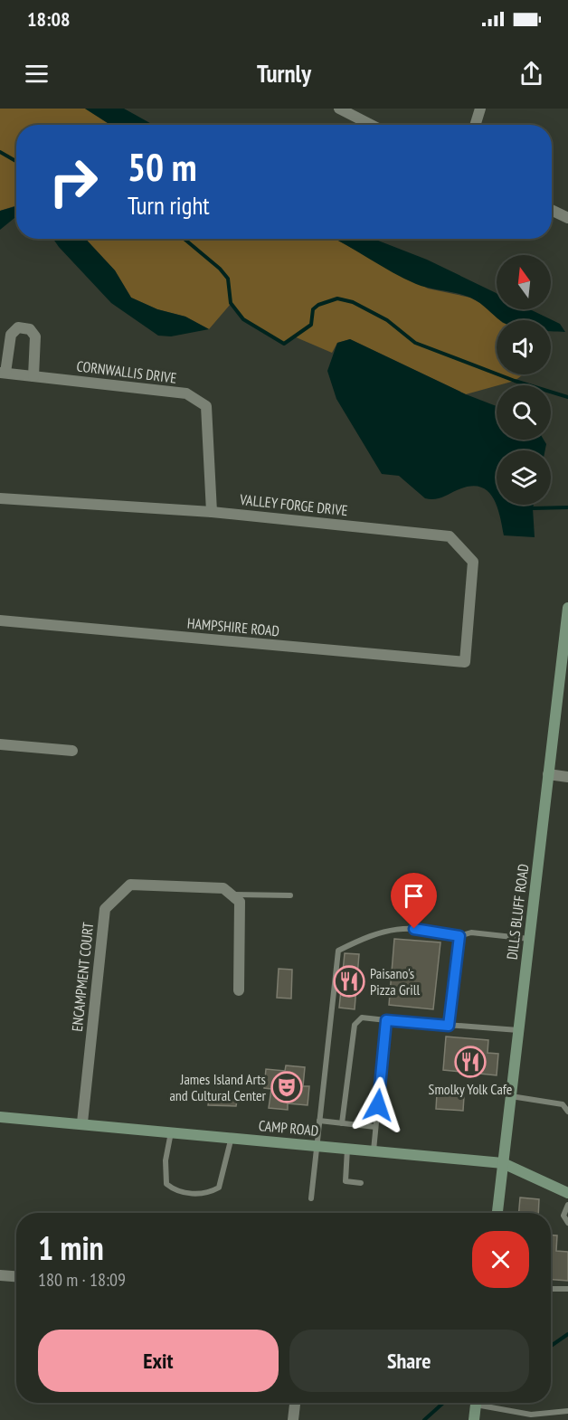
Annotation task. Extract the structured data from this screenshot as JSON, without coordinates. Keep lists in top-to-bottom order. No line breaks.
{"streets":{"street":["CORNWALLIS DRIVE","VALLEY FORGE DRIVE","HAMPSHIRE ROAD","DILLS BLUFF ROAD","ENCAMPMENT COURT","CAMP ROAD"]},"crossings":[["CORNWALLIS DRIVE","VALLEY FORGE DRIVE"],["VALLEY FORGE DRIVE","HAMPSHIRE ROAD"],["DILLS BLUFF ROAD","CAMP ROAD"],["ENCAMPMENT COURT","CAMP ROAD"]],"places":{"restaurant":["Paisano's Pizza Grill","Smolky Yolk Cafe"],"theatre":["James Island Arts and Cultural Center"]},"north":"top","page":{"status":"18:08","header":"Turnly","turn":["50 m","Turn right"],"heading":["1 min","180 m · 18:09"],"buttons":["Exit","Share"]}}
